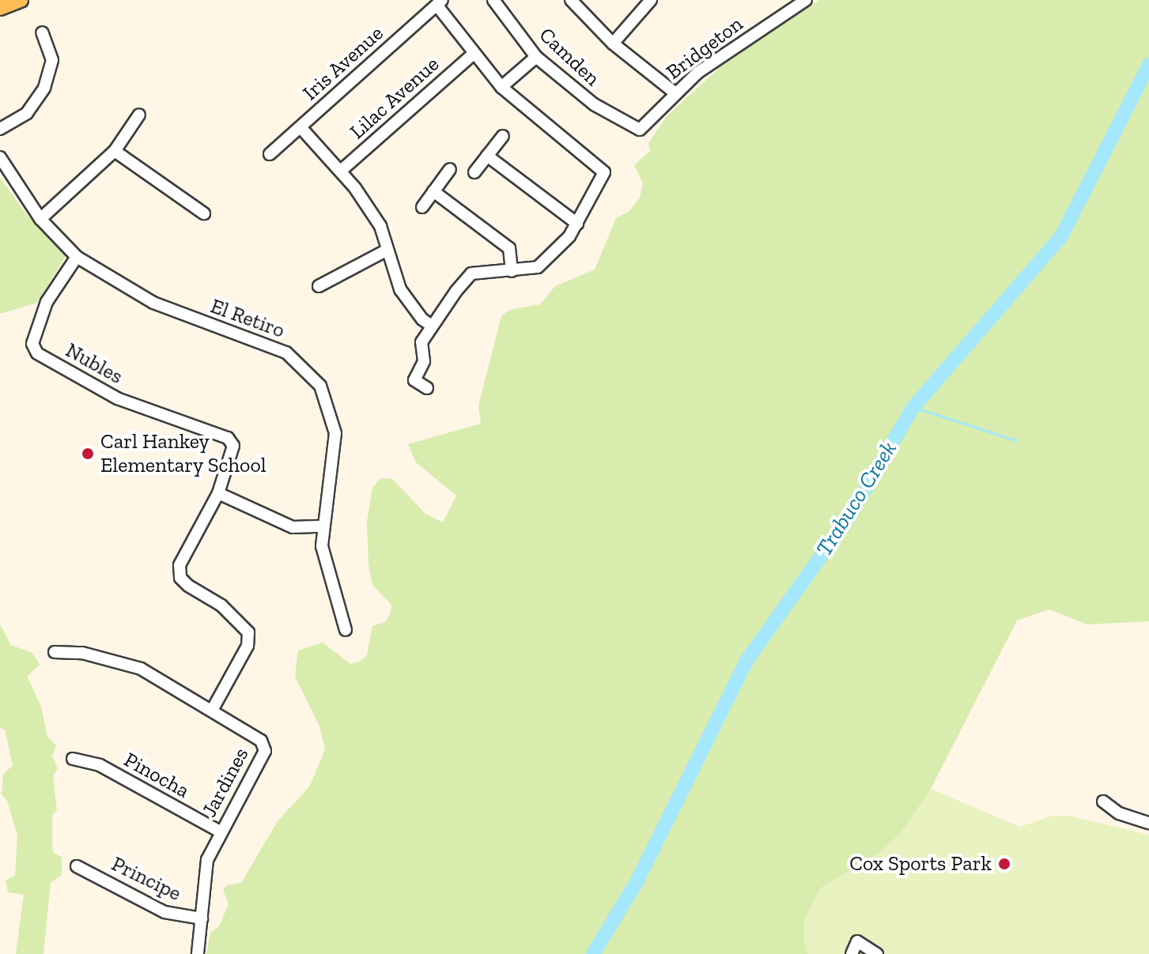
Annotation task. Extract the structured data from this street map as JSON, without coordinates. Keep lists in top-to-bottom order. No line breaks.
{"streets":{"street":["Bridgeton","Camden","Iris Avenue","Lilac Avenue","El Retiro","Nubles","Pinocha","Jardines","Principe"]},"crossings":[["Bridgeton","Camden"],["El Retiro","Nubles"],["Pinocha","Jardines"],["Jardines","Principe"]],"water":["Trabuco Creek"],"places":["Carl Hankey Elementary School","Cox Sports Park"]}
